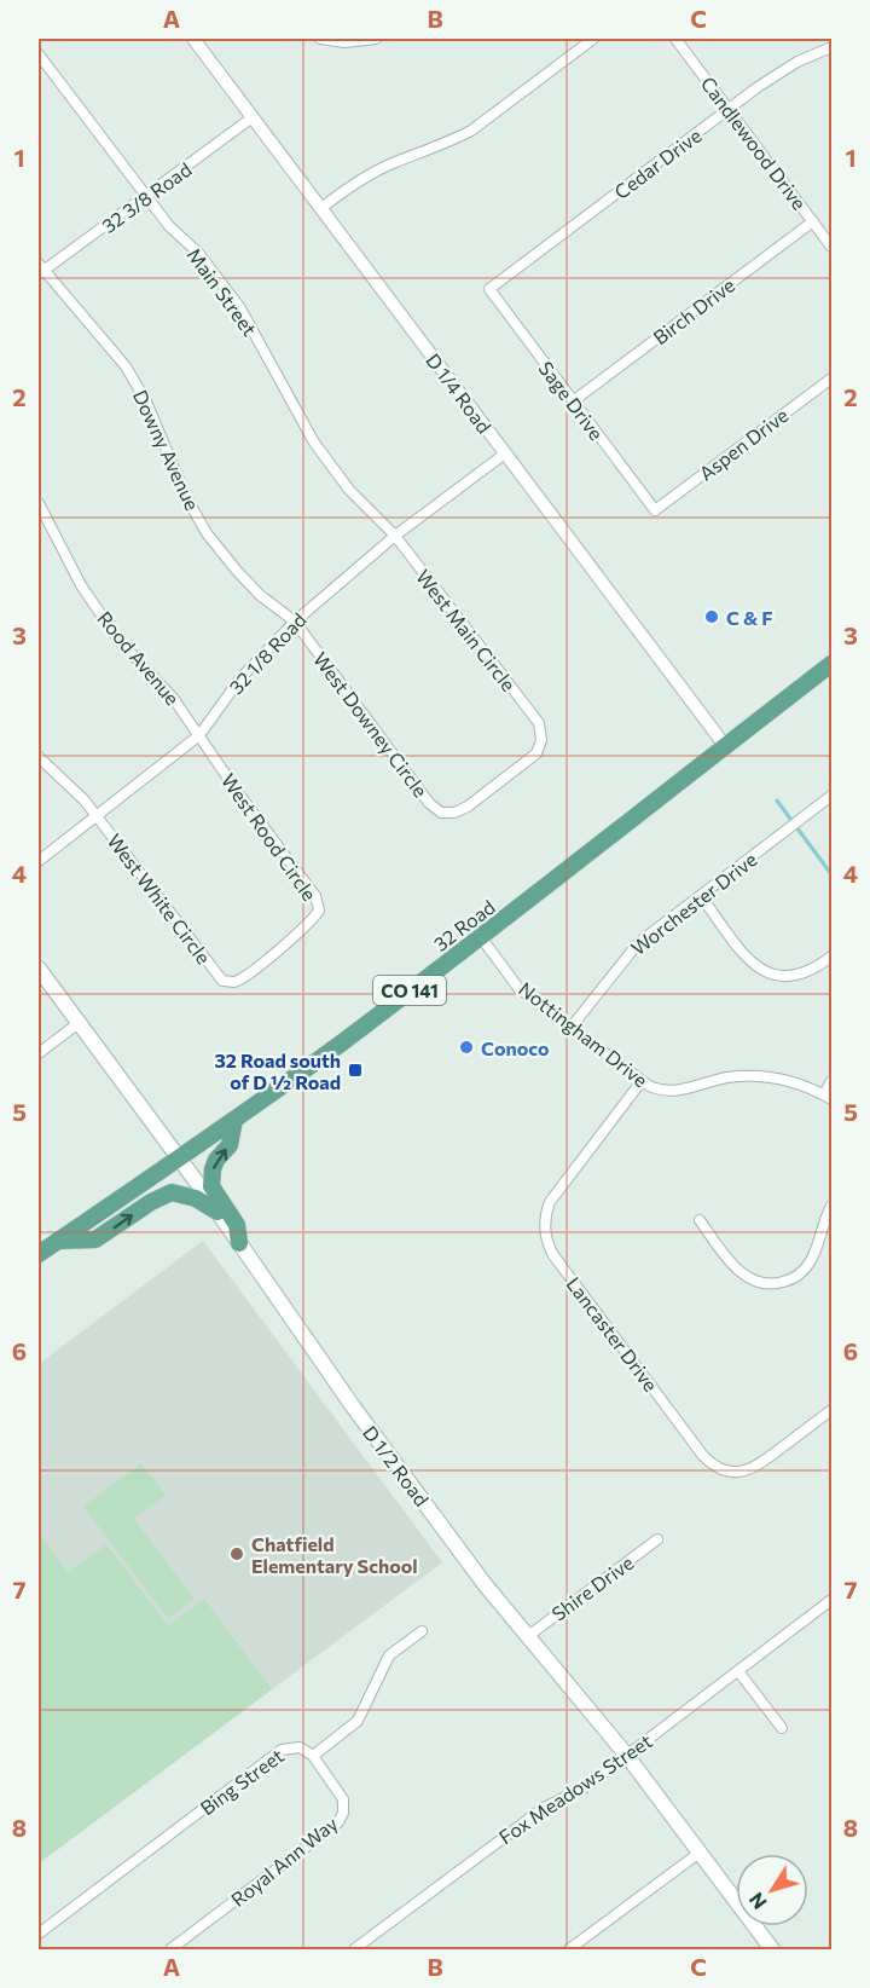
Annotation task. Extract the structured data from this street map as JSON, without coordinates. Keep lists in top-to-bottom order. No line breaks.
{"streets":{"main road":["32 Road","CO 141","D 1/2 Road"],"street":["Candlewood Drive","Cedar Drive","32 3/8 Road","Main Street","Birch Drive","D 1/4 Road","Sage Drive","Aspen Drive","Downy Avenue","West Main Circle","32 1/8 Road","Rood Avenue","West Downey Circle","West Rood Circle","West White Circle","Worchester Drive","Nottingham Drive","Lancaster Drive","Shire Drive","Bing Street","Fox Meadows Street","Royal Ann Way"]},"crossings":[["Candlewood Drive","Cedar Drive"],["Candlewood Drive","Birch Drive"],["Cedar Drive","Sage Drive"],["32 3/8 Road","Main Street"],["32 3/8 Road","D 1/4 Road"],["32 3/8 Road","Downy Avenue"],["Main Street","West Main Circle"],["Main Street","32 1/8 Road"],["Birch Drive","Sage Drive"],["D 1/4 Road","32 1/8 Road"],["D 1/4 Road","32 Road"],["Sage Drive","Aspen Drive"],["Downy Avenue","32 1/8 Road"],["Downy Avenue","West Downey Circle"],["West Main Circle","32 1/8 Road"],["West Main Circle","West Downey Circle"],["32 1/8 Road","Rood Avenue"],["32 1/8 Road","West Downey Circle"],["32 1/8 Road","West Rood Circle"],["32 1/8 Road","West White Circle"],["Rood Avenue","West Rood Circle"],["West Rood Circle","West White Circle"],["Worchester Drive","Nottingham Drive"],["32 Road","Nottingham Drive"],["32 Road","D 1/2 Road"],["Nottingham Drive","Lancaster Drive"],["D 1/2 Road","Shire Drive"],["D 1/2 Road","Fox Meadows Street"],["Bing Street","Royal Ann Way"]],"places":{"other":["C & F","Conoco","Chatfield Elementary School"],"transit":["32 Road south of D ½ Road"]},"north":"bottom left","grid":{"columns":["A","B","C"],"rows":["1","2","3","4","5","6","7","8"]}}
